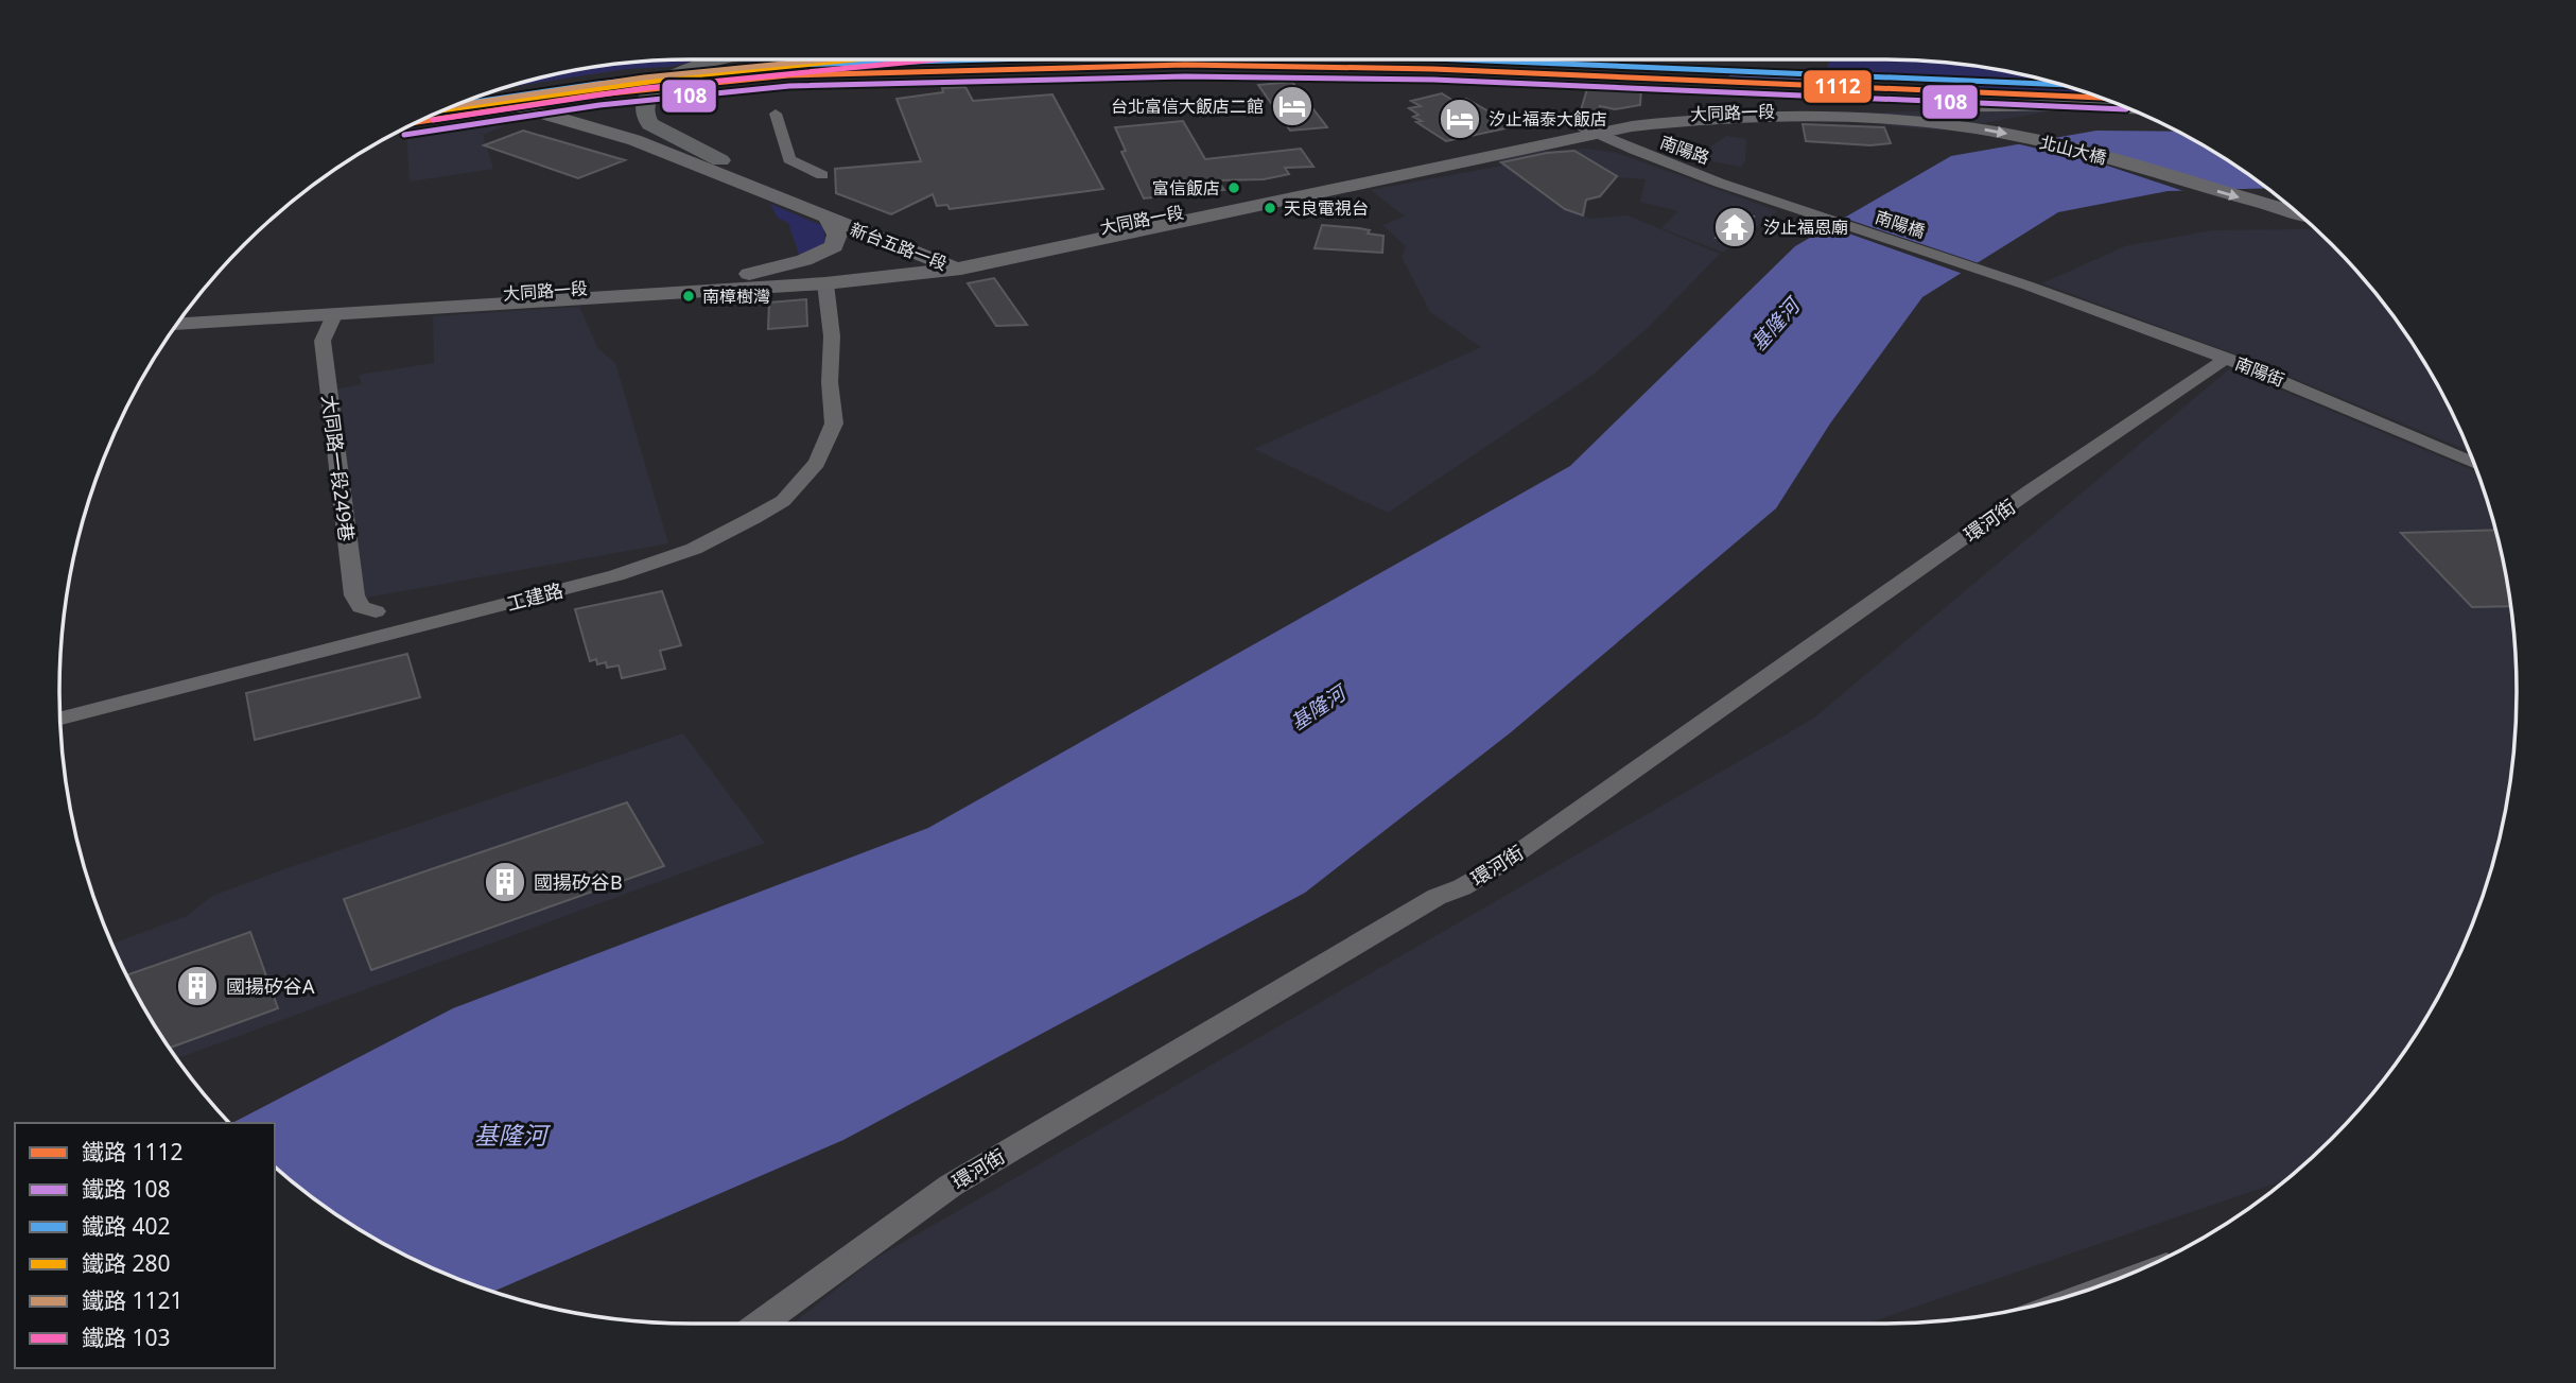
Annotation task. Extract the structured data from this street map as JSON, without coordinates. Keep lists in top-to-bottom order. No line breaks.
{"streets":{"main road":["大同路一段","北山大橋","新台五路一段"],"street":["南陽路","南陽橋","南陽街","大同路一段249巷","環河街","工建路"]},"crossings":[["大同路一段","南陽路"],["大同路一段","北山大橋"],["大同路一段","新台五路一段"],["大同路一段","大同路一段249巷"],["大同路一段","工建路"],["南陽路","南陽橋"],["南陽橋","南陽街"],["南陽街","環河街"]],"one_way":["北山大橋"],"water":["基隆河"],"places":{"hotel":["台北富信大飯店二館","汐止福泰大飯店"],"other":["富信飯店","天良電視台","南樟樹灣"],"temple":["汐止福恩廟"],"building":["國揚矽谷B","國揚矽谷A"]},"lines":["rail line 402","rail line 280","rail line 1121","rail line 103","rail line 1112","rail line 108"],"legend":["鐵路 1112","鐵路 108","鐵路 402","鐵路 280","鐵路 1121","鐵路 103"]}
